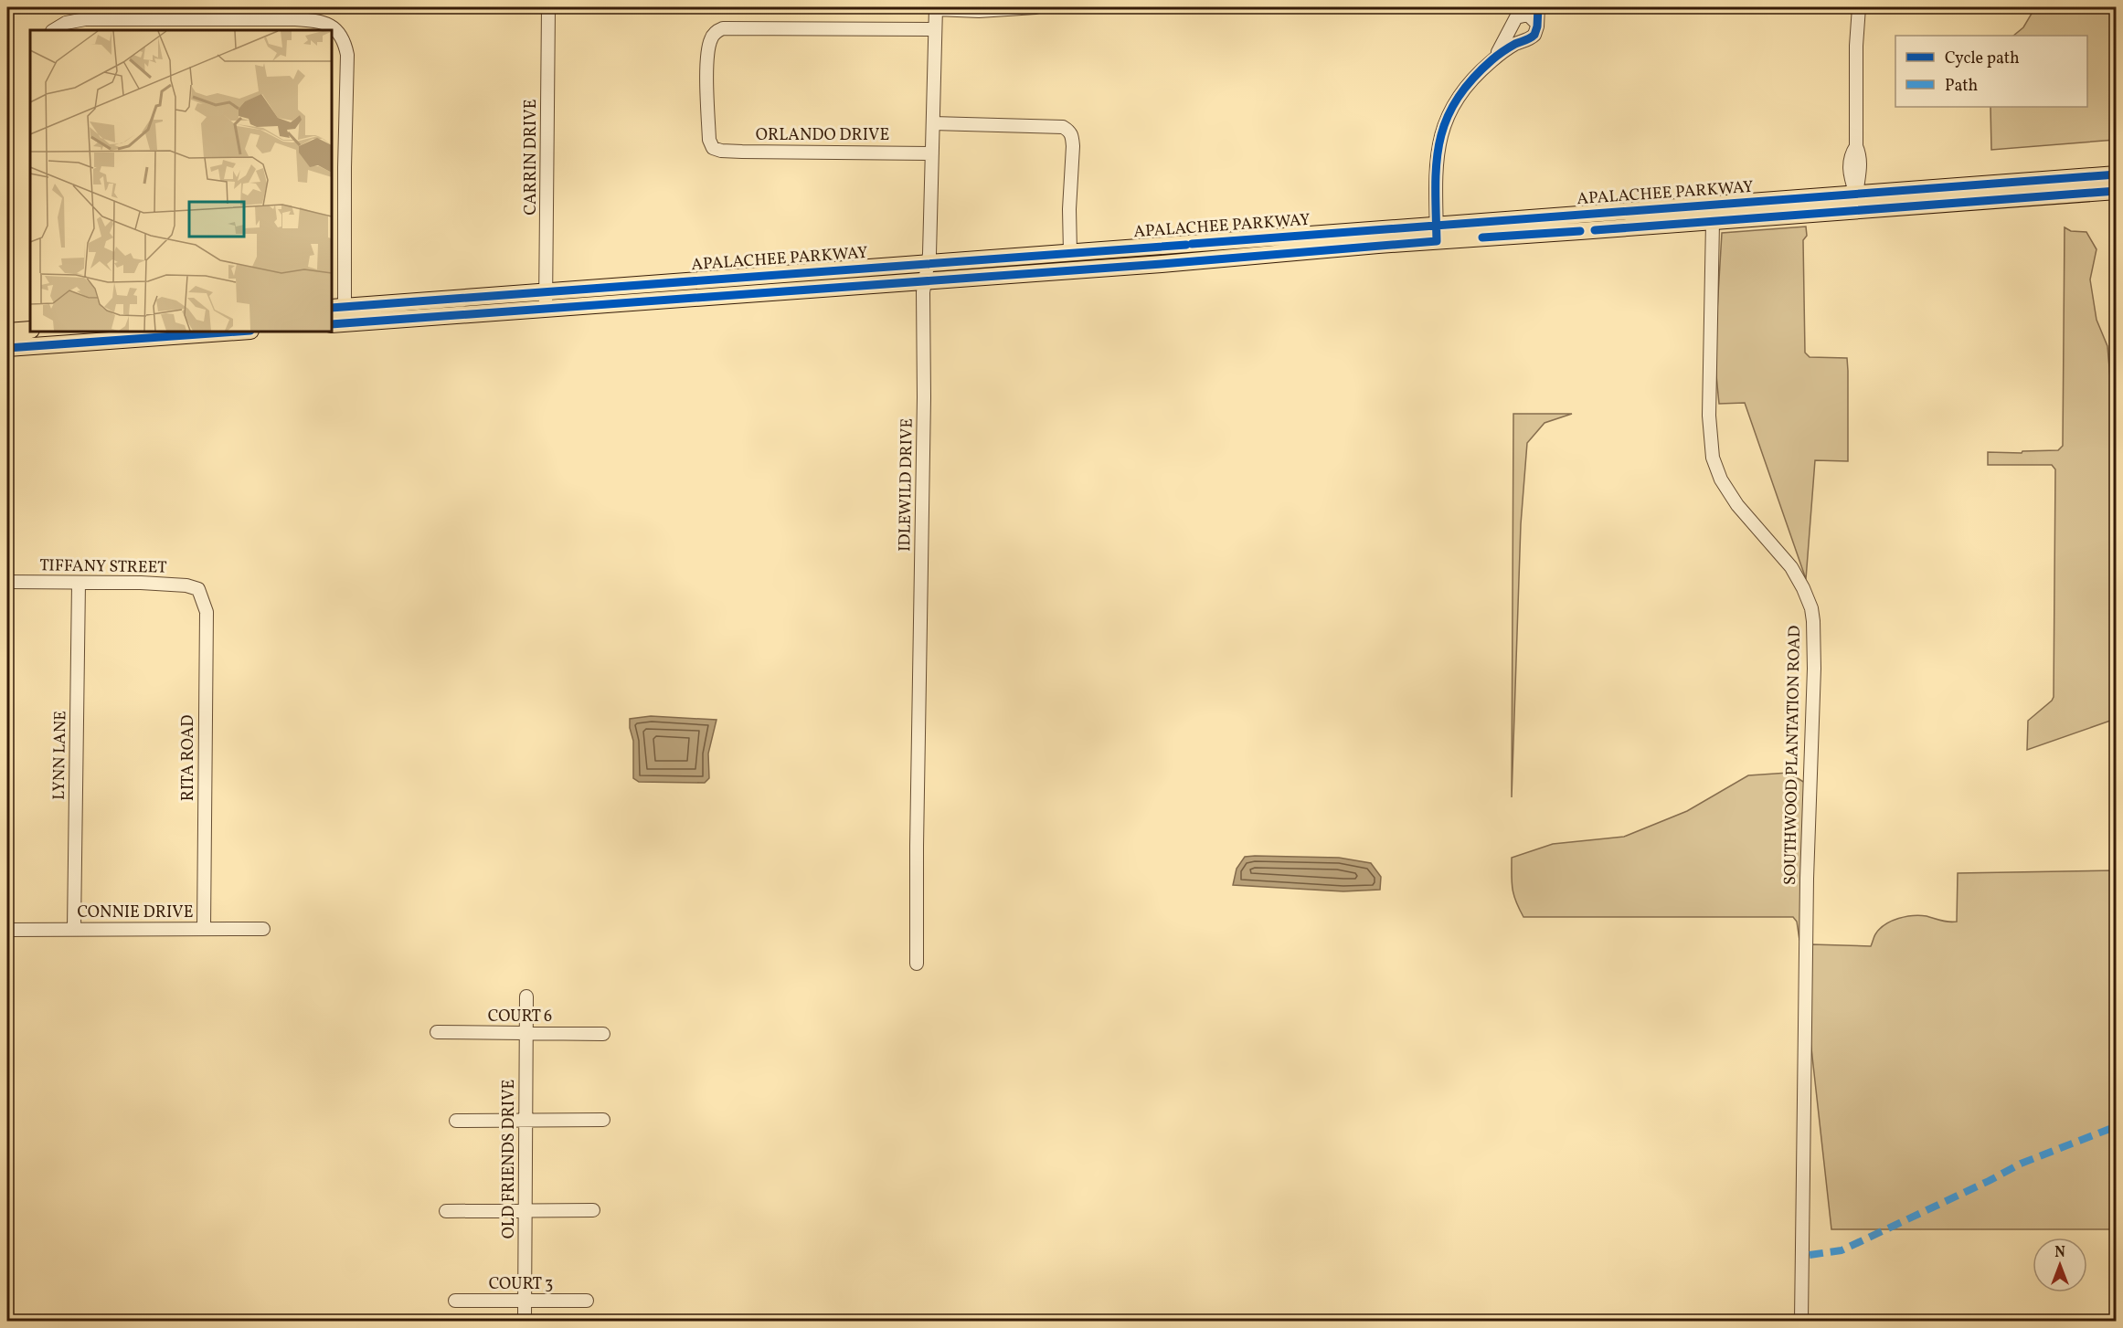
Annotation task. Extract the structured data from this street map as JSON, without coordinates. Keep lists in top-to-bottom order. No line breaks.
{"streets":{"main road":["APALACHEE PARKWAY"],"street":["ORLANDO DRIVE","CARRIN DRIVE","IDLEWILD DRIVE","TIFFANY STREET","LYNN LANE","SOUTHWOOD PLANTATION ROAD","RITA ROAD","CONNIE DRIVE","COURT 6","OLD FRIENDS DRIVE","COURT 3"]},"crossings":[["ORLANDO DRIVE","IDLEWILD DRIVE"],["CARRIN DRIVE","APALACHEE PARKWAY"],["APALACHEE PARKWAY","IDLEWILD DRIVE"],["APALACHEE PARKWAY","SOUTHWOOD PLANTATION ROAD"],["TIFFANY STREET","LYNN LANE"],["TIFFANY STREET","RITA ROAD"],["LYNN LANE","CONNIE DRIVE"],["RITA ROAD","CONNIE DRIVE"],["COURT 6","OLD FRIENDS DRIVE"],["OLD FRIENDS DRIVE","COURT 3"]],"legend":["Cycle path","Path"],"north":"top"}
